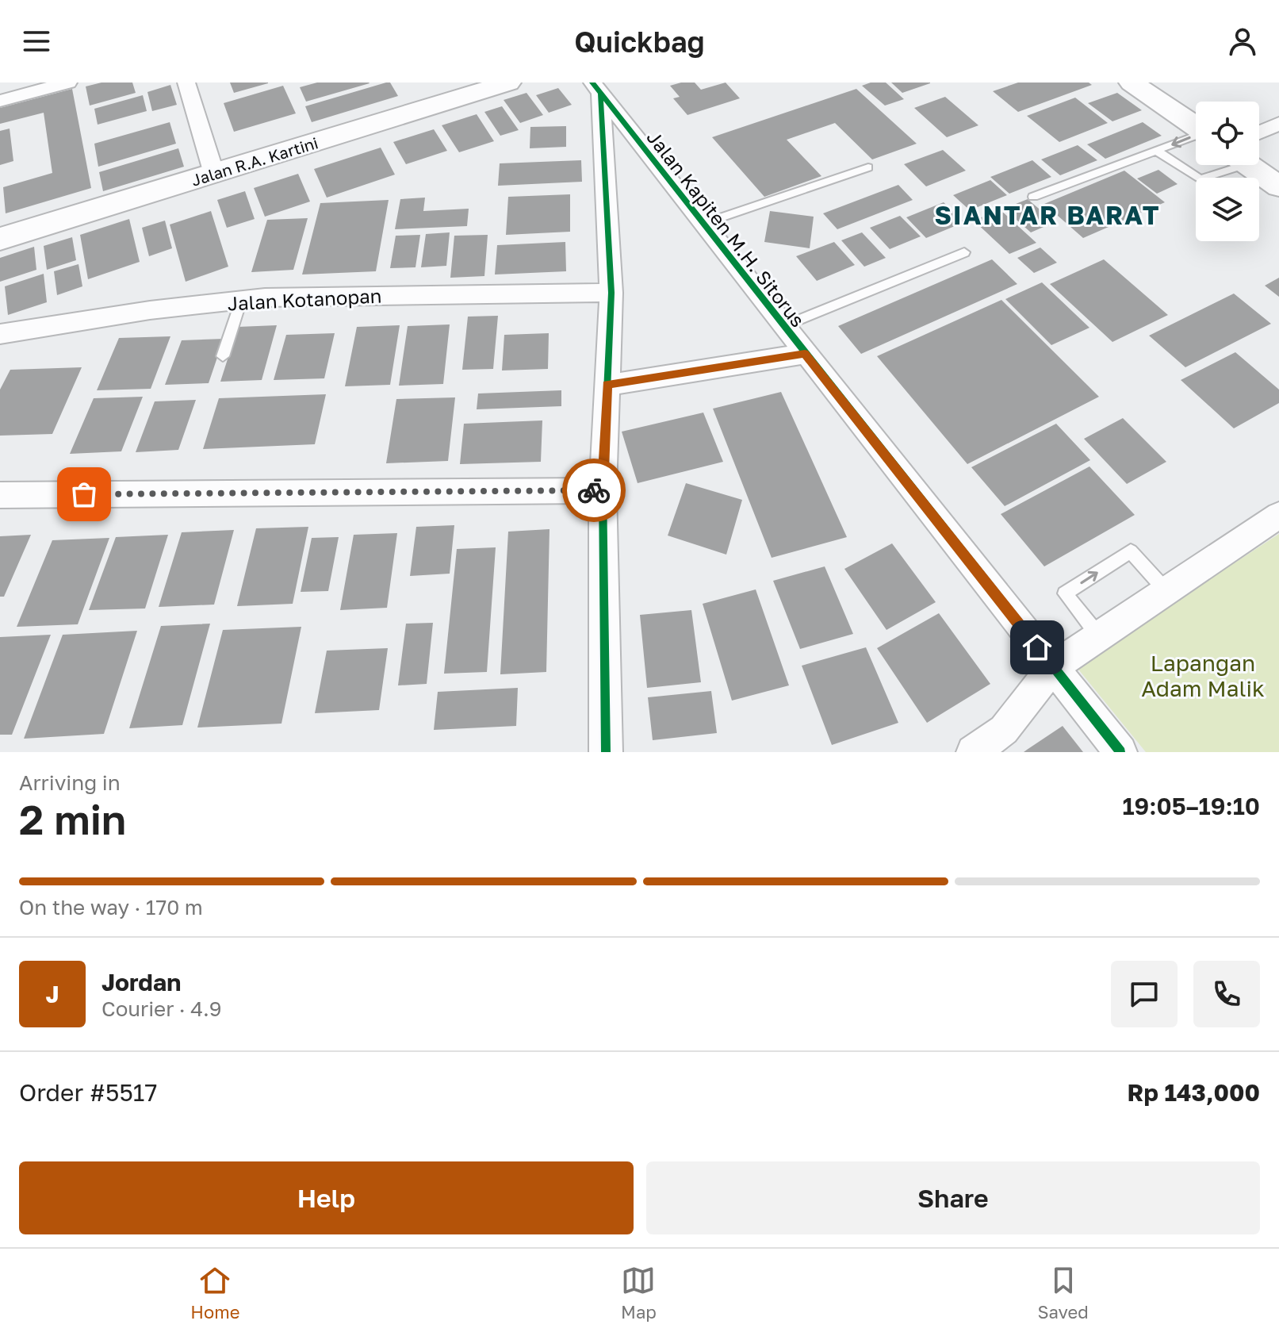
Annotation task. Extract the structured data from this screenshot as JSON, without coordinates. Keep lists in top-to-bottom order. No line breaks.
{"streets":{"street":["Jalan R.A. Kartini","Jalan Kapiten M.H. Sitorus","Jalan Kotanopan"]},"districts":["SIANTAR BARAT"],"parks":["Lapangan Adam Malik"],"page":{"header":"Quickbag","heading":["2 min","Arriving in","19:05–19:10"],"panel":["Jordan","Courier · 4.9","Order #5517","Rp 143,000"],"bar":"On the way · 170 m","round":"J","buttons":["Help","Share"],"tabs":["Home","Map","Saved"]}}
